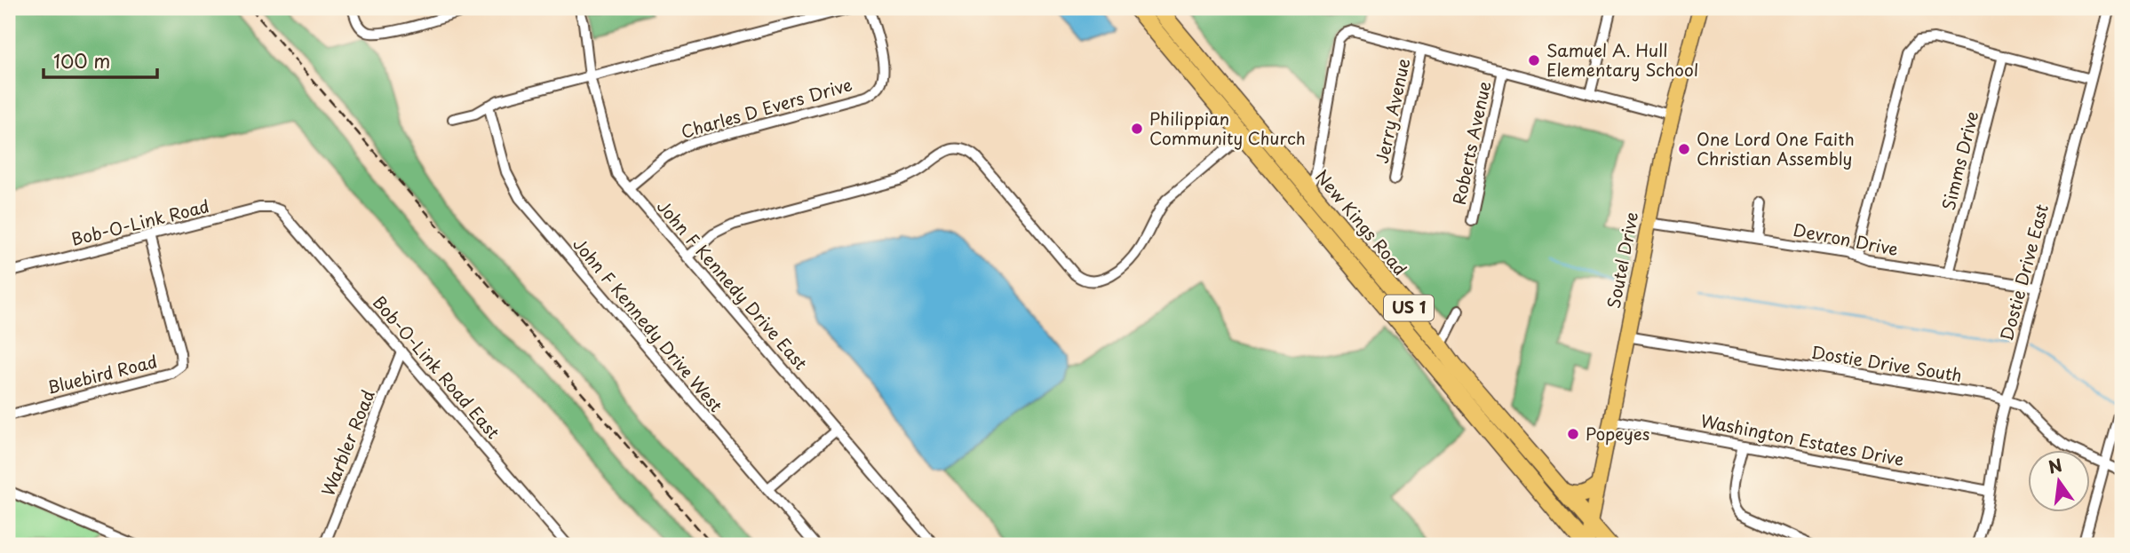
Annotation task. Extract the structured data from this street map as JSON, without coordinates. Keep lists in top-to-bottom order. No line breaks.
{"streets":{"highway":["New Kings Road","US 1"],"main road":["Soutel Drive"],"street":["Charles D Evers Drive","Jerry Avenue","Roberts Avenue","Simms Drive","Bob-O-Link Road","Devron Drive","Dostie Drive East","John F Kennedy Drive East","John F Kennedy Drive West","Dostie Drive South","Bob-O-Link Road East","Bluebird Road","Washington Estates Drive","Warbler Road"]},"crossings":[["Charles D Evers Drive","John F Kennedy Drive East"],["Simms Drive","Devron Drive"],["Bob-O-Link Road","Bob-O-Link Road East"],["Bob-O-Link Road","Bluebird Road"],["New Kings Road","Soutel Drive"],["Devron Drive","Soutel Drive"],["Devron Drive","Dostie Drive East"],["Soutel Drive","Dostie Drive South"],["Soutel Drive","Washington Estates Drive"],["Dostie Drive East","Dostie Drive South"],["Dostie Drive East","Washington Estates Drive"],["Bob-O-Link Road East","Warbler Road"]],"places":["Samuel A. Hull Elementary School","Philippian Community Church","One Lord One Faith Christian Assembly","Popeyes"],"scale_bar":"100 m","north":"top"}
